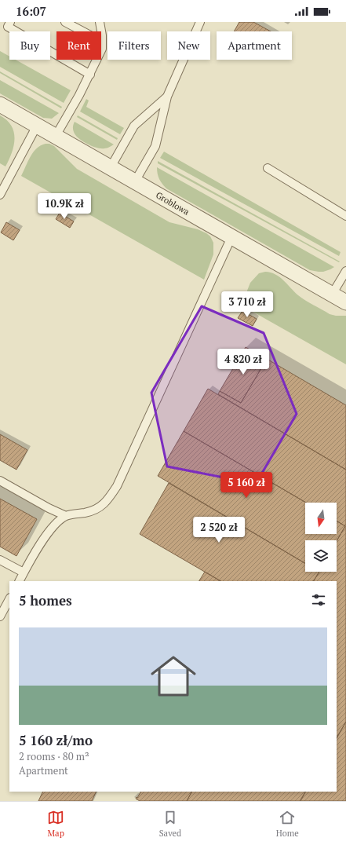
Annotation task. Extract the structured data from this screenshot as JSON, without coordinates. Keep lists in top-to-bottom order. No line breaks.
{"streets":{"street":["Groblowa"]},"north":"bottom","page":{"status":"16:07","chip":["Buy","Rent","Filters","New","Apartment"],"price":["10.9K zł","3 710 zł","4 820 zł","5 160 zł","2 520 zł"],"heading":"5 homes","list":[{"name":"5 160 zł/mo","note":"2 rooms · 80 m² · Apartment"}],"tabs":["Map","Saved","Home"]}}
